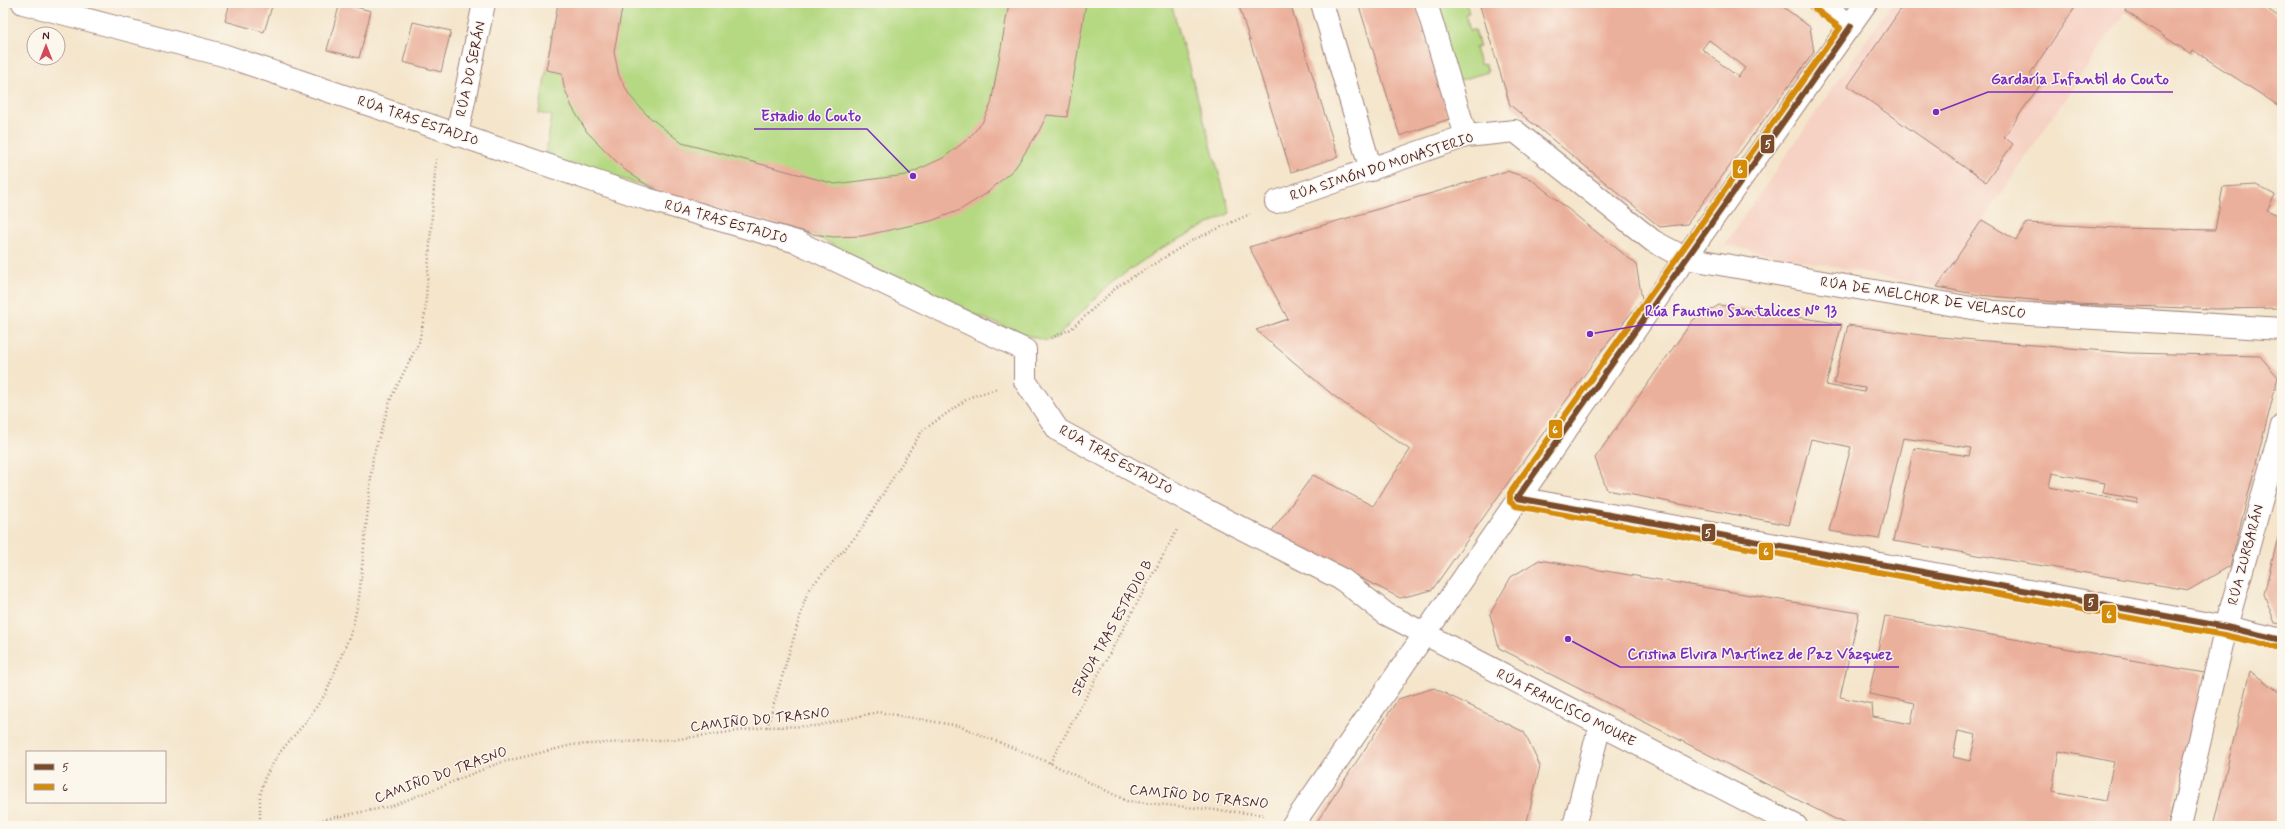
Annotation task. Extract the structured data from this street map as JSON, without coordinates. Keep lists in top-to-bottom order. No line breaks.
{"streets":{"street":["RÚA DO SERÁN","RÚA TRAS ESTADIO","RÚA SIMÓN DO MONASTERIO","RÚA DE MELCHOR DE VELASCO","RÚA ZURBARÁN","RÚA FRANCISCO MOURE"],"path":["SENDA TRAS ESTADIO B","CAMIÑO DO TRASNO"]},"crossings":[["RÚA DO SERÁN","RÚA TRAS ESTADIO"],["RÚA TRAS ESTADIO","SENDA TRAS ESTADIO B"],["RÚA TRAS ESTADIO","RÚA FRANCISCO MOURE"],["RÚA SIMÓN DO MONASTERIO","RÚA DE MELCHOR DE VELASCO"],["SENDA TRAS ESTADIO B","CAMIÑO DO TRASNO"]],"places":["Gardaría Infantil do Couto","Estadio do Couto","Rúa Faustino Santalices Nº 13","Cristina Elvira Martínez de Paz Vázquez"],"lines":["transit line 6","transit line 5"],"legend":["5","6"],"north":"top"}
